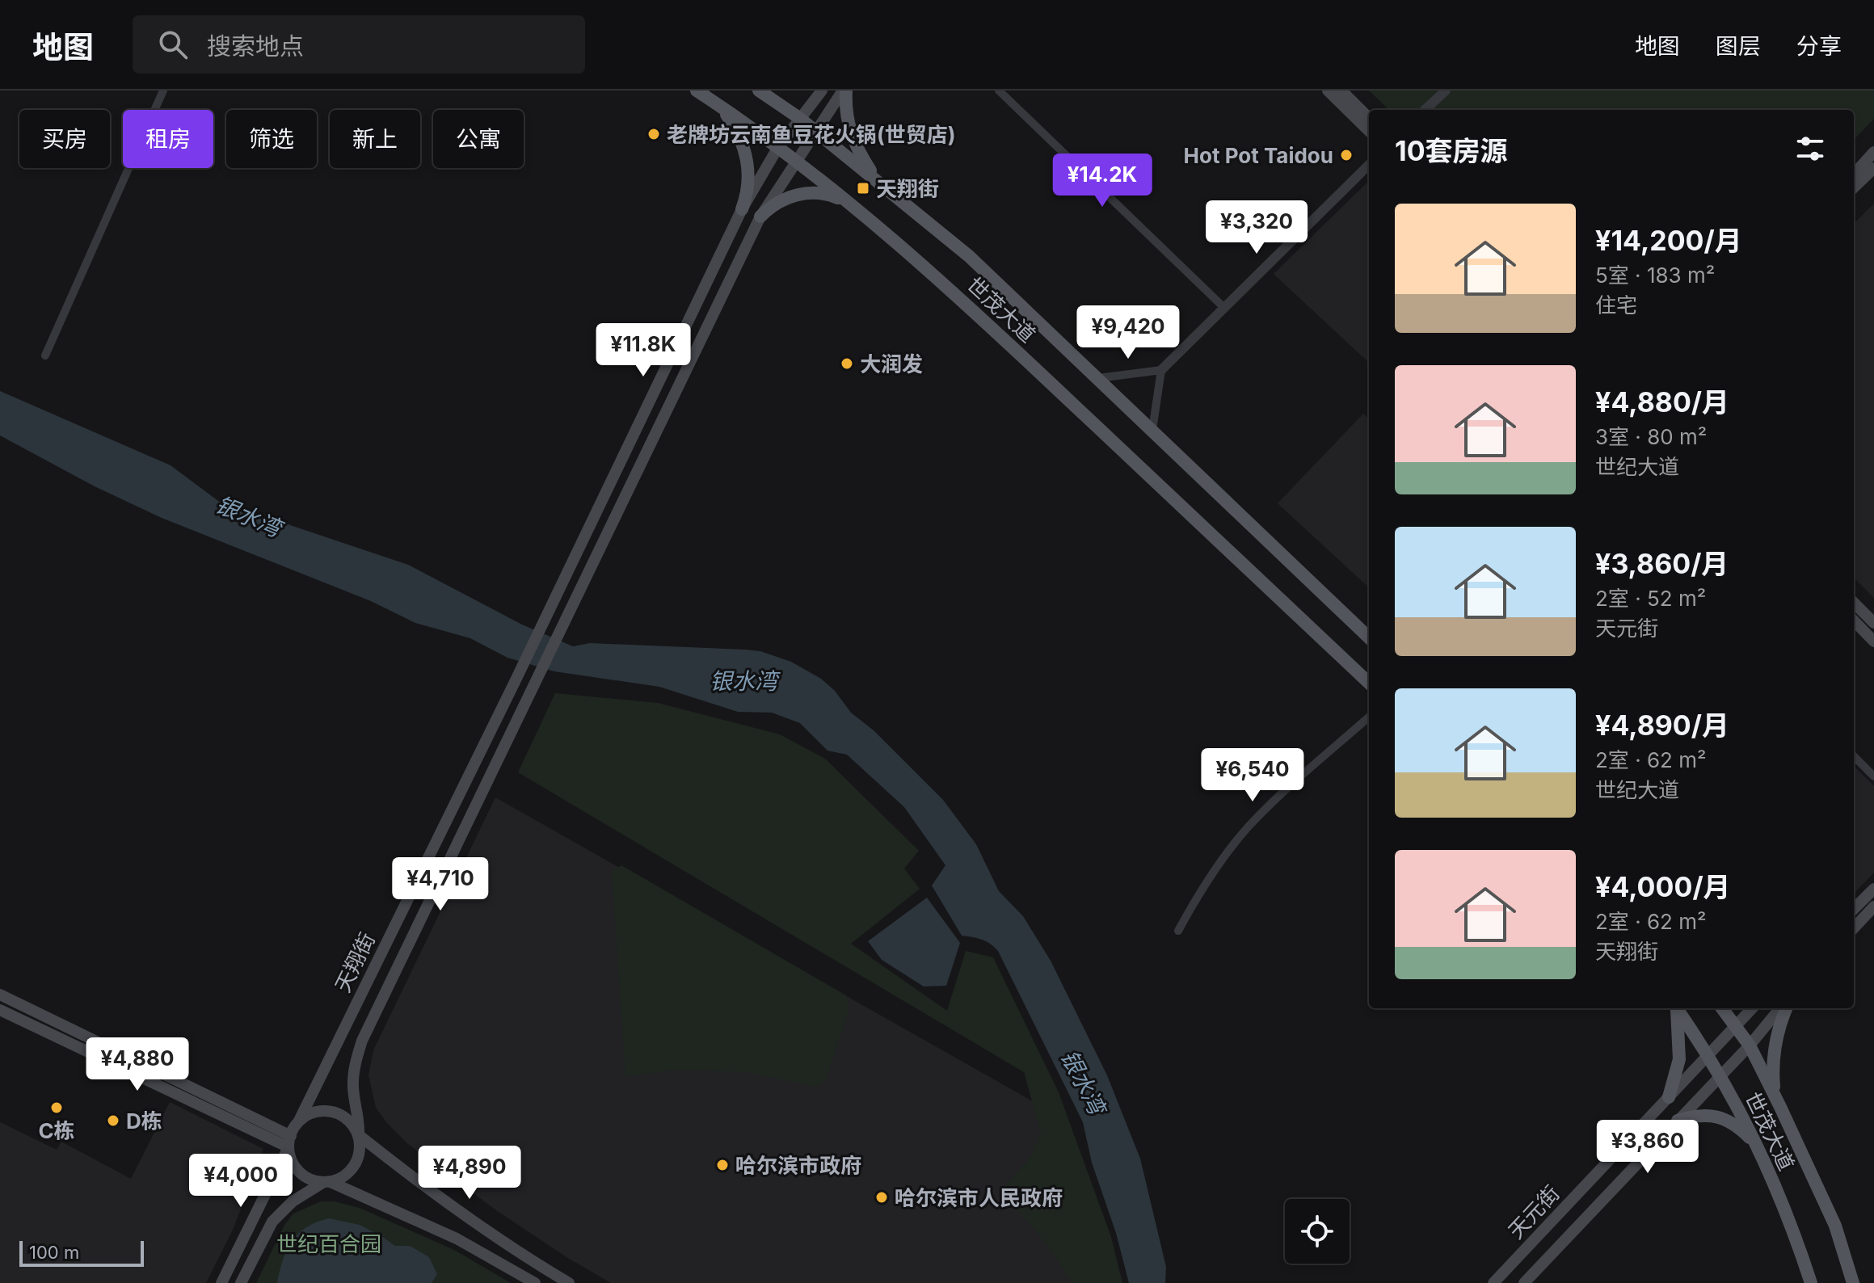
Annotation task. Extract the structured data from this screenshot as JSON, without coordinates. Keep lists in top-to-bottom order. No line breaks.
{"streets":{"main road":["世茂大道","天翔街","天元街"]},"crossings":[["世茂大道","天元街"]],"water":["银水湾"],"parks":["世纪百合园"],"places":{"other":["老牌坊云南鱼豆花火锅(世贸店)","Hot Pot Taidou","大润发","C栋","D栋","哈尔滨市政府","哈尔滨市人民政府"],"transit":["天翔街"]},"scale_bar":"100 m","page":{"header":"地图","search":"搜索地点","nav":["地图","图层","分享"],"chip":["买房","租房","筛选","新上","公寓"],"heading":"10套房源","price":["¥14.2K","¥3,320","¥9,420","¥11.8K","¥6,540","¥4,710","¥4,880","¥3,860","¥4,890","¥4,000"],"list":[{"name":"¥14,200/月","note":"5室 · 183 m² · 住宅"},{"name":"¥4,880/月","note":"3室 · 80 m² · 世纪大道"},{"name":"¥3,860/月","note":"2室 · 52 m² · 天元街"},{"name":"¥4,890/月","note":"2室 · 62 m² · 世纪大道"},{"name":"¥4,000/月","note":"2室 · 62 m² · 天翔街"}],"scale":"100 m"}}
